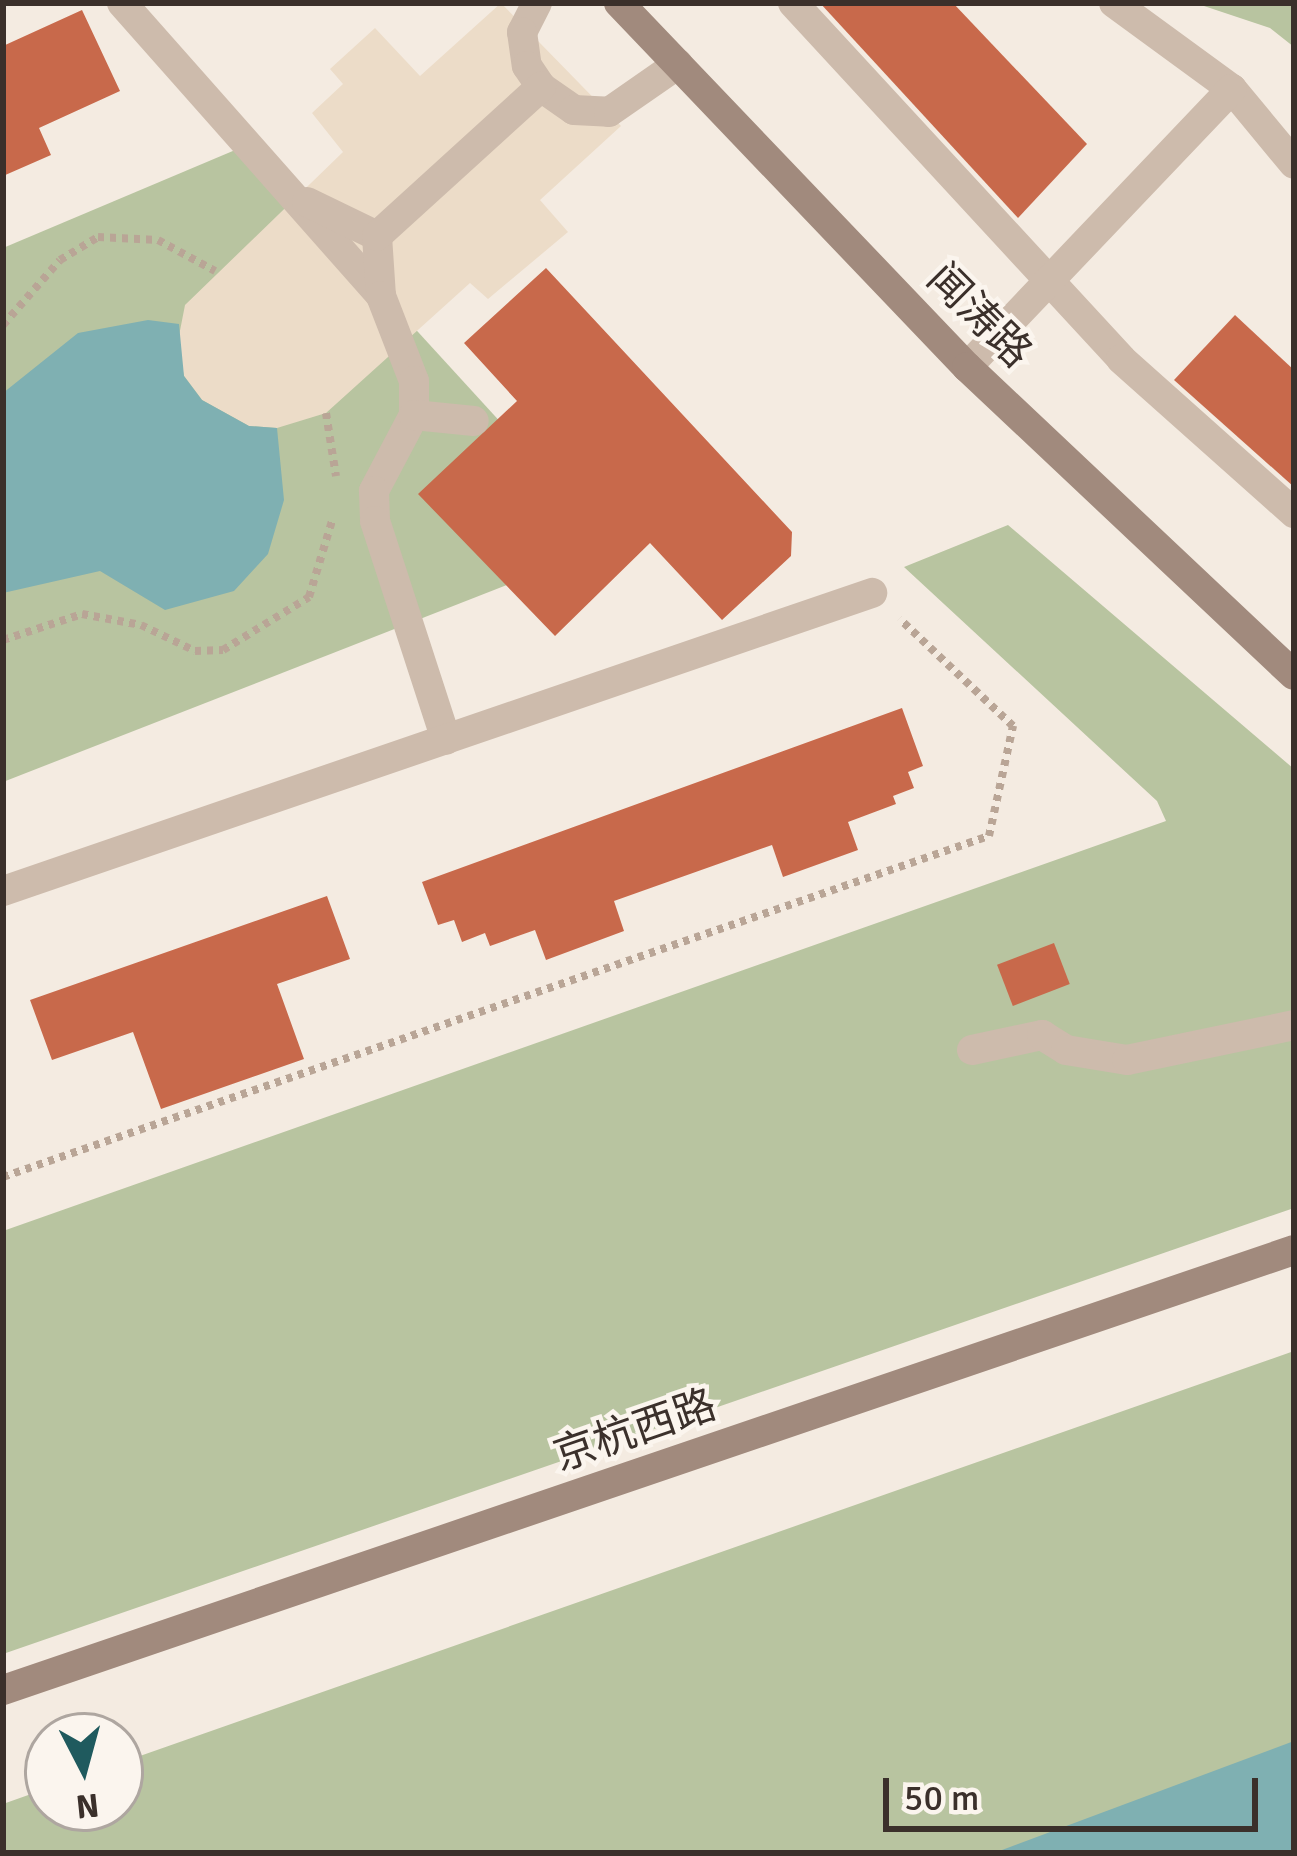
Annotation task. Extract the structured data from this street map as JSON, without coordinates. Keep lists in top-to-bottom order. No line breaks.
{"streets":{"street":["闻涛路","京杭西路"]},"scale_bar":"50 m","north":"bottom"}
